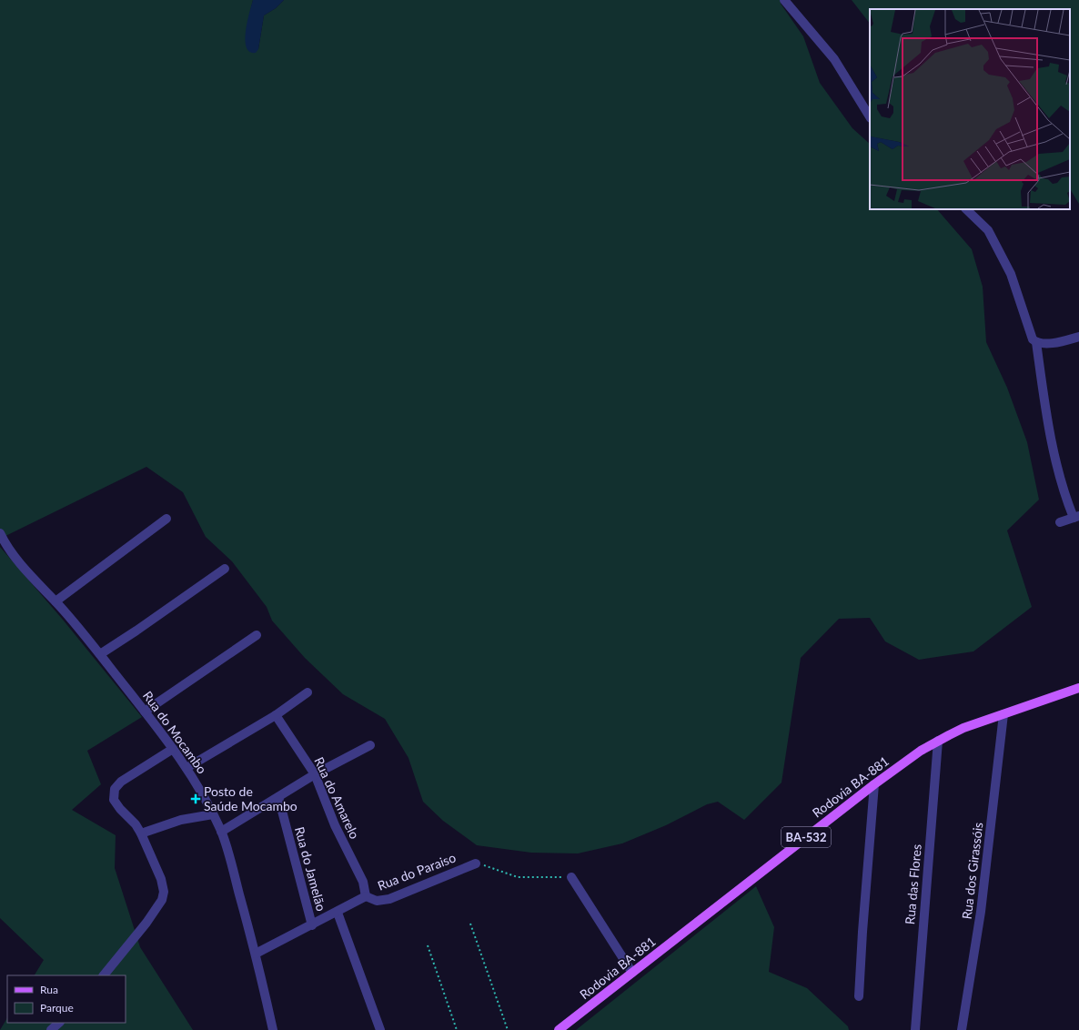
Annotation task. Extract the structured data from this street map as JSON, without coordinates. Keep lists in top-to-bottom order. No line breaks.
{"streets":{"main road":["Rodovia BA-881","BA-532"],"street":["Rua do Mocambo","Rua do Amarelo","Rua do Jamelão","Rua dos Girassóis","Rua do Paraiso","Rua das Flores"]},"crossings":[["Rodovia BA-881","Rua dos Girassóis"],["Rodovia BA-881","Rua das Flores"],["Rua do Amarelo","Rua do Paraiso"]],"places":{"health":["Posto de Saúde Mocambo"]},"legend":["Rua","Parque"]}
